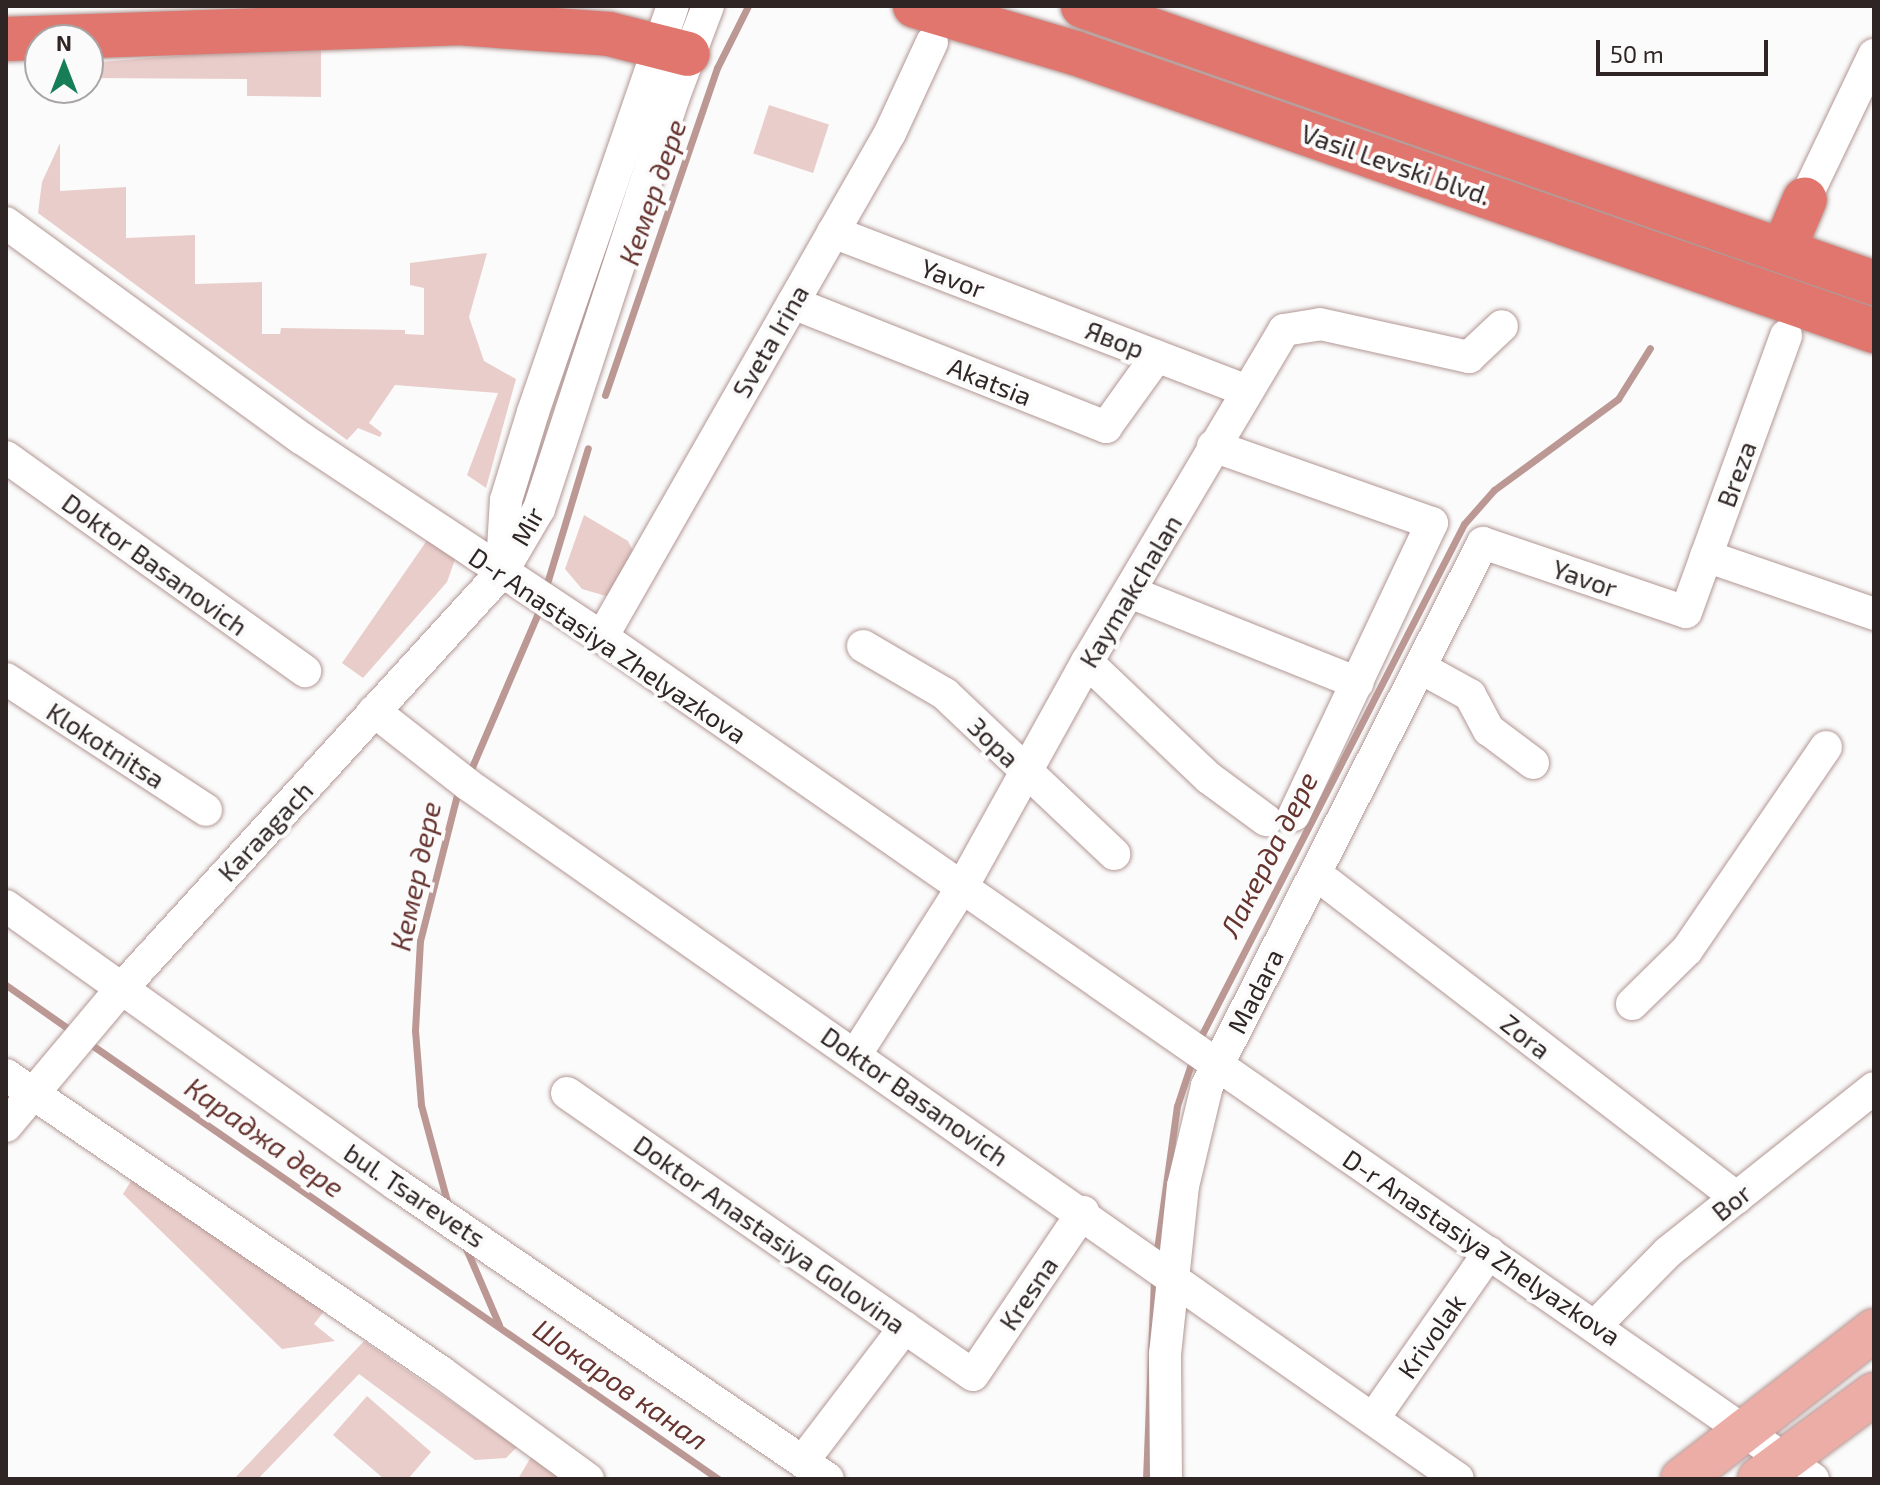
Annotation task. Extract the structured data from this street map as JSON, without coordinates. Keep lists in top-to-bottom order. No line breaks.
{"streets":{"highway":["Vasil Levski blvd."],"street":["Yavor","Sveta Irina","Akatsia","Breza","Mir","Doktor Basanovich","Kaymakchalan","D-r Anastasiya Zhelyazkova","Зора","Klokotnitsa","Karaagach","Madara","Zora","bul. Tsarevets","Bor","Doktor Anastasiya Golovina","Kresna","Krivolak"]},"crossings":[["Vasil Levski blvd.","Sveta Irina"],["Vasil Levski blvd.","Breza"],["Yavor","Sveta Irina"],["Yavor","Akatsia"],["Yavor","Breza"],["Yavor","Kaymakchalan"],["Yavor","Madara"],["Sveta Irina","Akatsia"],["Sveta Irina","D-r Anastasiya Zhelyazkova"],["Mir","D-r Anastasiya Zhelyazkova"],["Mir","Karaagach"],["Doktor Basanovich","Kaymakchalan"],["Doktor Basanovich","Karaagach"],["Doktor Basanovich","Madara"],["Doktor Basanovich","Kresna"],["Doktor Basanovich","Krivolak"],["Kaymakchalan","D-r Anastasiya Zhelyazkova"],["Kaymakchalan","Зора"],["D-r Anastasiya Zhelyazkova","Karaagach"],["D-r Anastasiya Zhelyazkova","Madara"],["D-r Anastasiya Zhelyazkova","Bor"],["D-r Anastasiya Zhelyazkova","Krivolak"],["Karaagach","bul. Tsarevets"],["Madara","Zora"],["Zora","Bor"],["Doktor Anastasiya Golovina","Kresna"]],"water":["Кемер дере","Лакерда дере","Караджа дере","Шокаров канал"],"scale_bar":"50 m","north":"top"}
